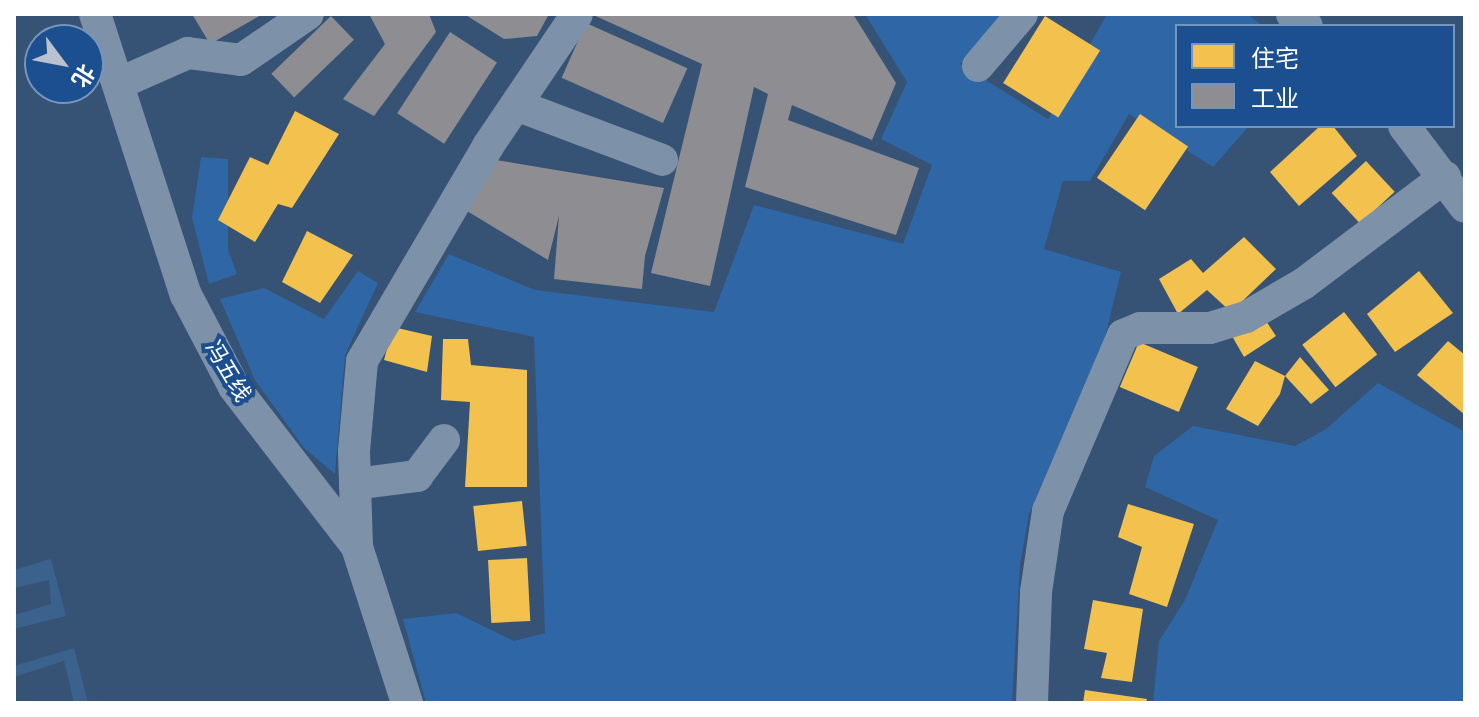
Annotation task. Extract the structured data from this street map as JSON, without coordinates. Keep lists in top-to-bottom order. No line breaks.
{"streets":{"street":["冯五线"]},"legend":["住宅","工业"],"north":"bottom right"}
